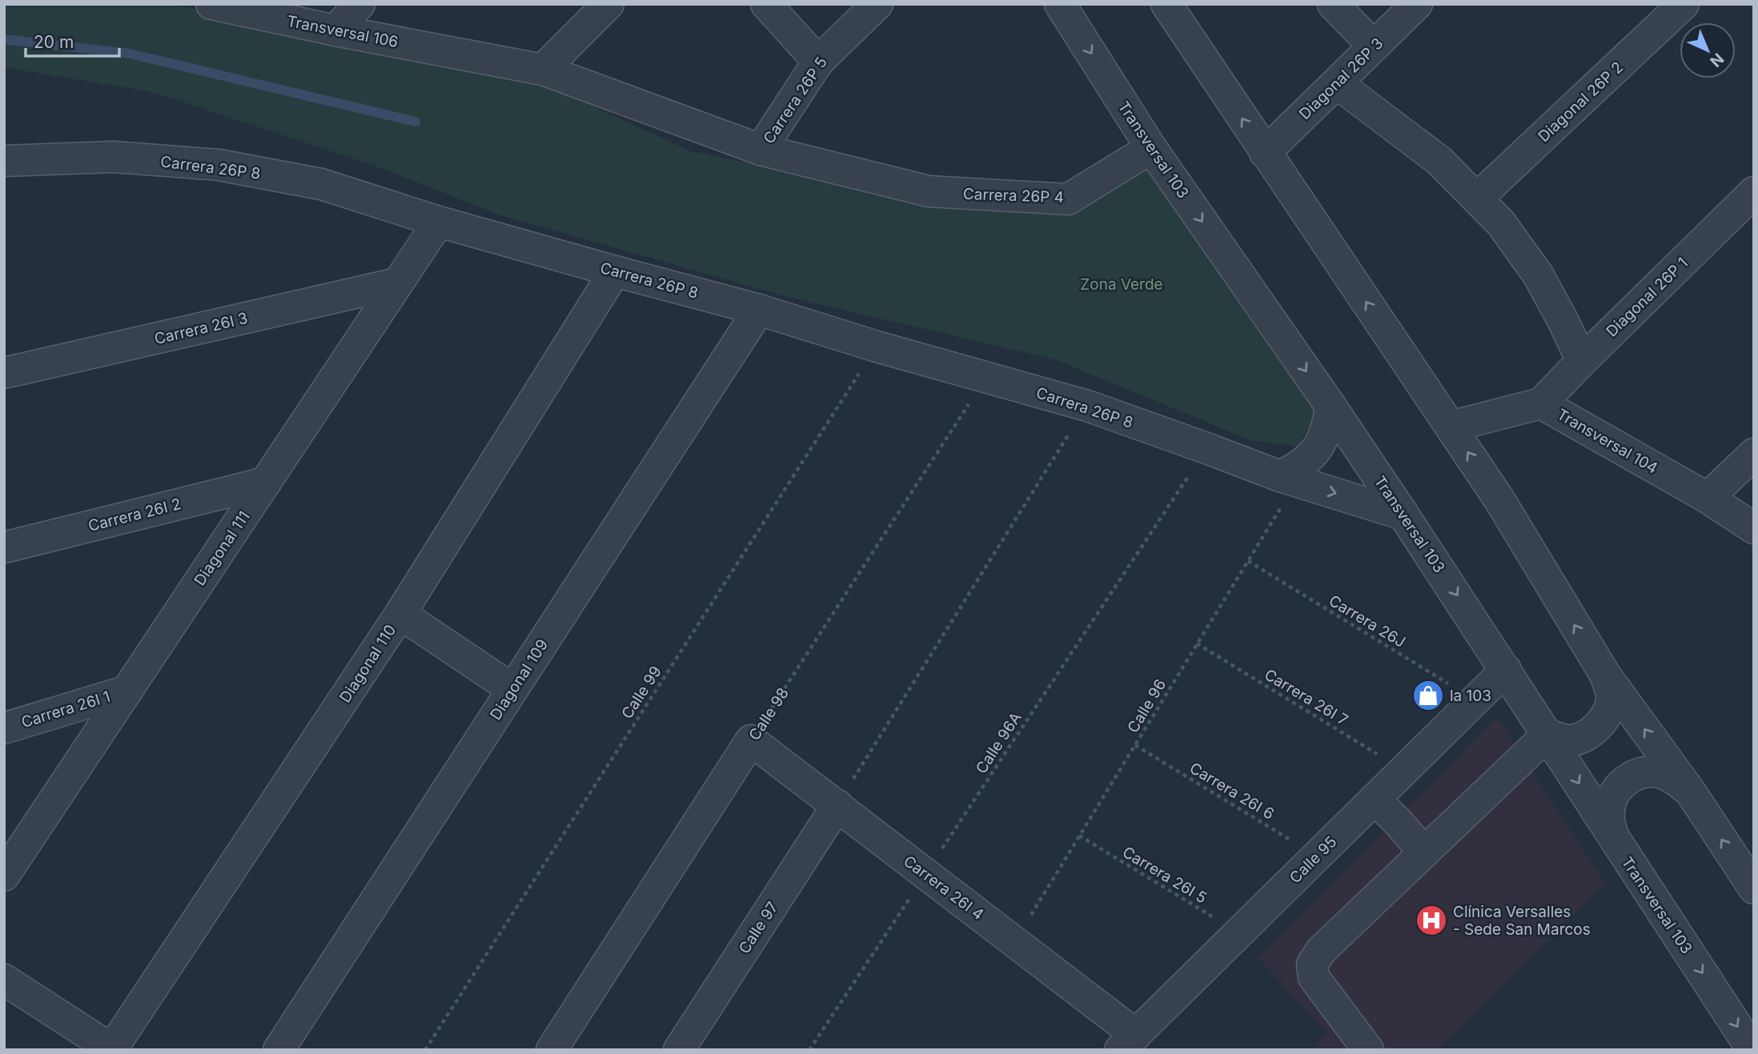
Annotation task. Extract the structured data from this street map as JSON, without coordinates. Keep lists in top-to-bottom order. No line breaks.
{"streets":{"street":["Transversal 106","Diagonal 26P 3","Carrera 26P 5","Diagonal 26P 2","Transversal 103","Carrera 26P 8","Carrera 26P 4","Diagonal 26P 1","Carrera 26I 3","Transversal 104","Carrera 26I 2","Diagonal 111","Diagonal 110","Diagonal 109","Carrera 26I 1","Calle 98","Calle 95","Carrera 26I 4","Calle 97"],"path":["Carrera 26J","Calle 99","Carrera 26I 7","Calle 96","Calle 96A","Carrera 26I 6","Carrera 26I 5"]},"crossings":[["Transversal 106","Carrera 26P 5"],["Transversal 106","Carrera 26P 4"],["Carrera 26P 5","Carrera 26P 4"],["Transversal 103","Carrera 26P 8"],["Transversal 103","Carrera 26P 4"],["Transversal 103","Calle 95"],["Carrera 26P 8","Diagonal 111"],["Carrera 26P 8","Diagonal 110"],["Carrera 26P 8","Diagonal 109"],["Carrera 26P 8","Calle 99"],["Carrera 26P 8","Calle 96"],["Carrera 26P 8","Calle 98"],["Carrera 26P 8","Calle 96A"],["Diagonal 26P 1","Transversal 104"],["Carrera 26I 3","Diagonal 111"],["Carrera 26I 2","Diagonal 111"],["Diagonal 111","Carrera 26I 1"],["Carrera 26J","Calle 96"],["Carrera 26J","Calle 95"],["Carrera 26I 7","Calle 96"],["Carrera 26I 7","Calle 95"],["Calle 96","Carrera 26I 6"],["Calle 96","Carrera 26I 5"],["Calle 96","Carrera 26I 4"],["Calle 98","Carrera 26I 4"],["Calle 96A","Carrera 26I 4"],["Carrera 26I 6","Calle 95"],["Calle 95","Carrera 26I 5"],["Calle 95","Carrera 26I 4"],["Carrera 26I 4","Calle 97"]],"parks":["Zona Verde"],"places":{"shop":["la 103"],"hospital":["Clínica Versalles - Sede San Marcos"]},"scale_bar":"20 m","north":"bottom right"}
